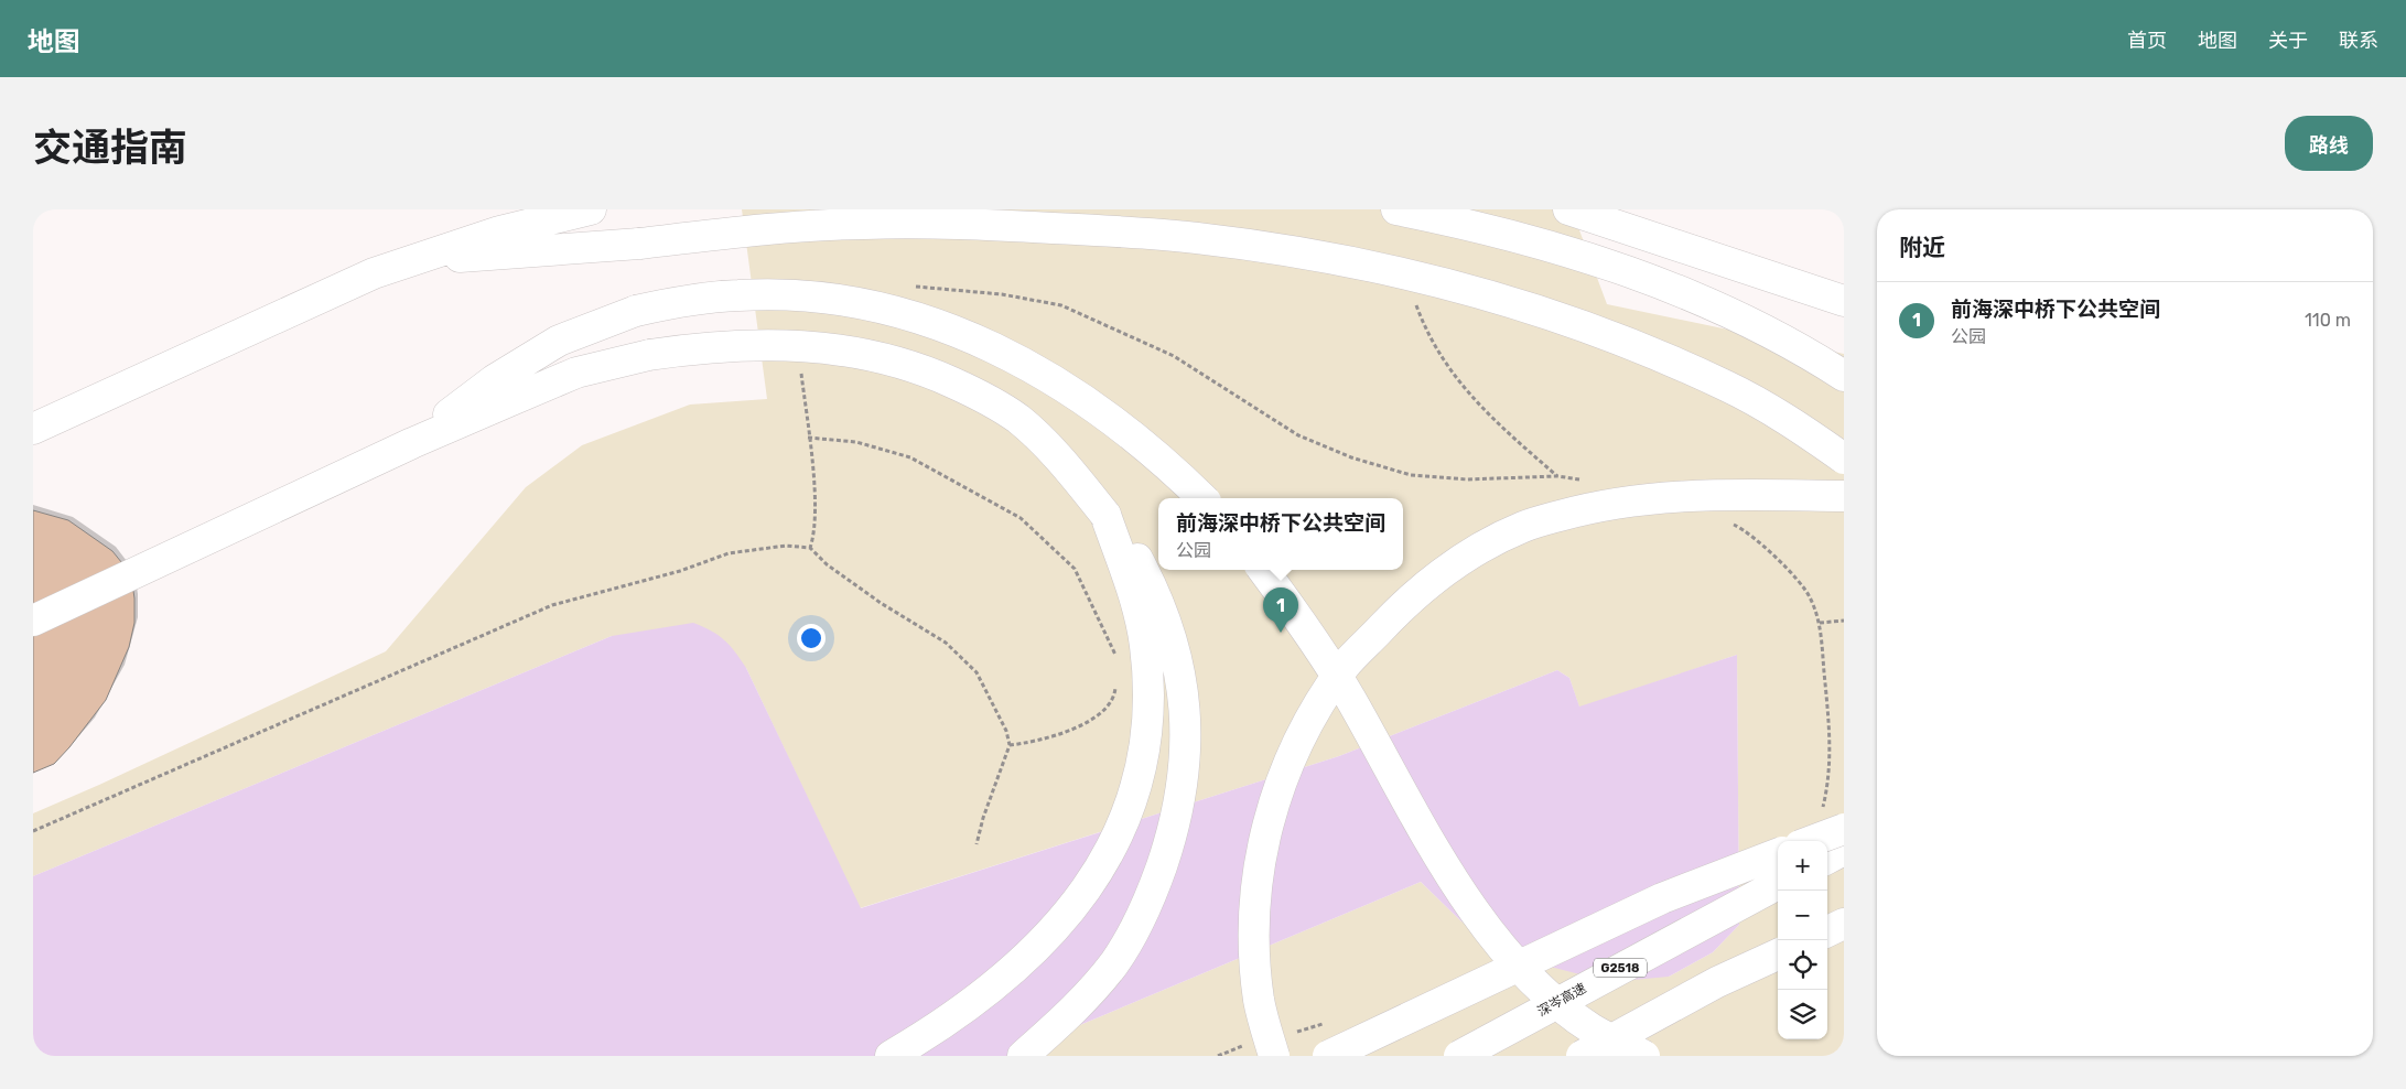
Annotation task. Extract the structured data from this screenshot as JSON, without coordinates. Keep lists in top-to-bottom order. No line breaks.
{"streets":{"highway":["G2518","深岑高速"]},"page":{"header":"地图","nav":["首页","地图","关于","联系"],"title":"交通指南","buttons":"路线","heading":"附近","list":[{"mark":"1","name":"前海深中桥下公共空间","note":"公园","value":"110 m"}],"popup":["前海深中桥下公共空间","公园"],"pins":"1","map_buttons":["+","−"]}}
